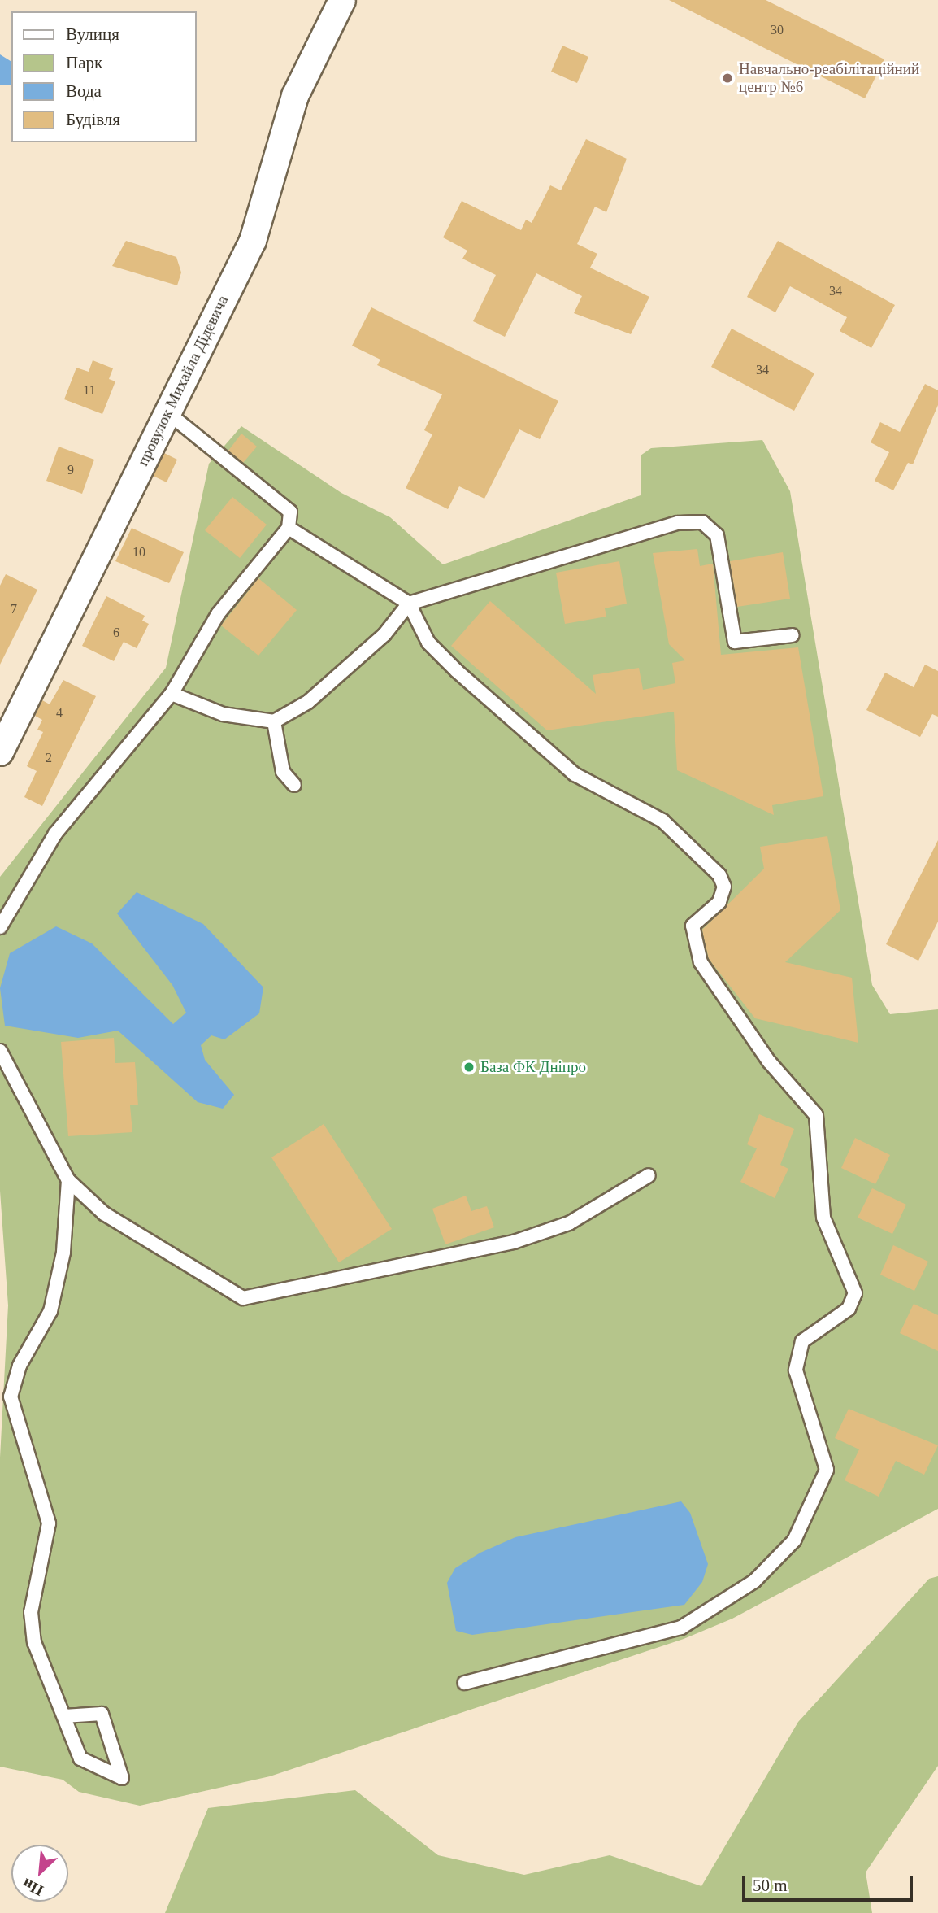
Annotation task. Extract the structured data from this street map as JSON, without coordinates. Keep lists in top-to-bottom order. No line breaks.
{"streets":{"street":["провулок Михайла Дідевича"]},"places":["Навчально-реабілітаційний центр №6","База ФК Дніпро"],"house_numbers":["30","34","34","11","9","10","7","6","4","2"],"legend":["Вулиця","Парк","Вода","Будівля"],"scale_bar":"50 m","north":"bottom left"}
